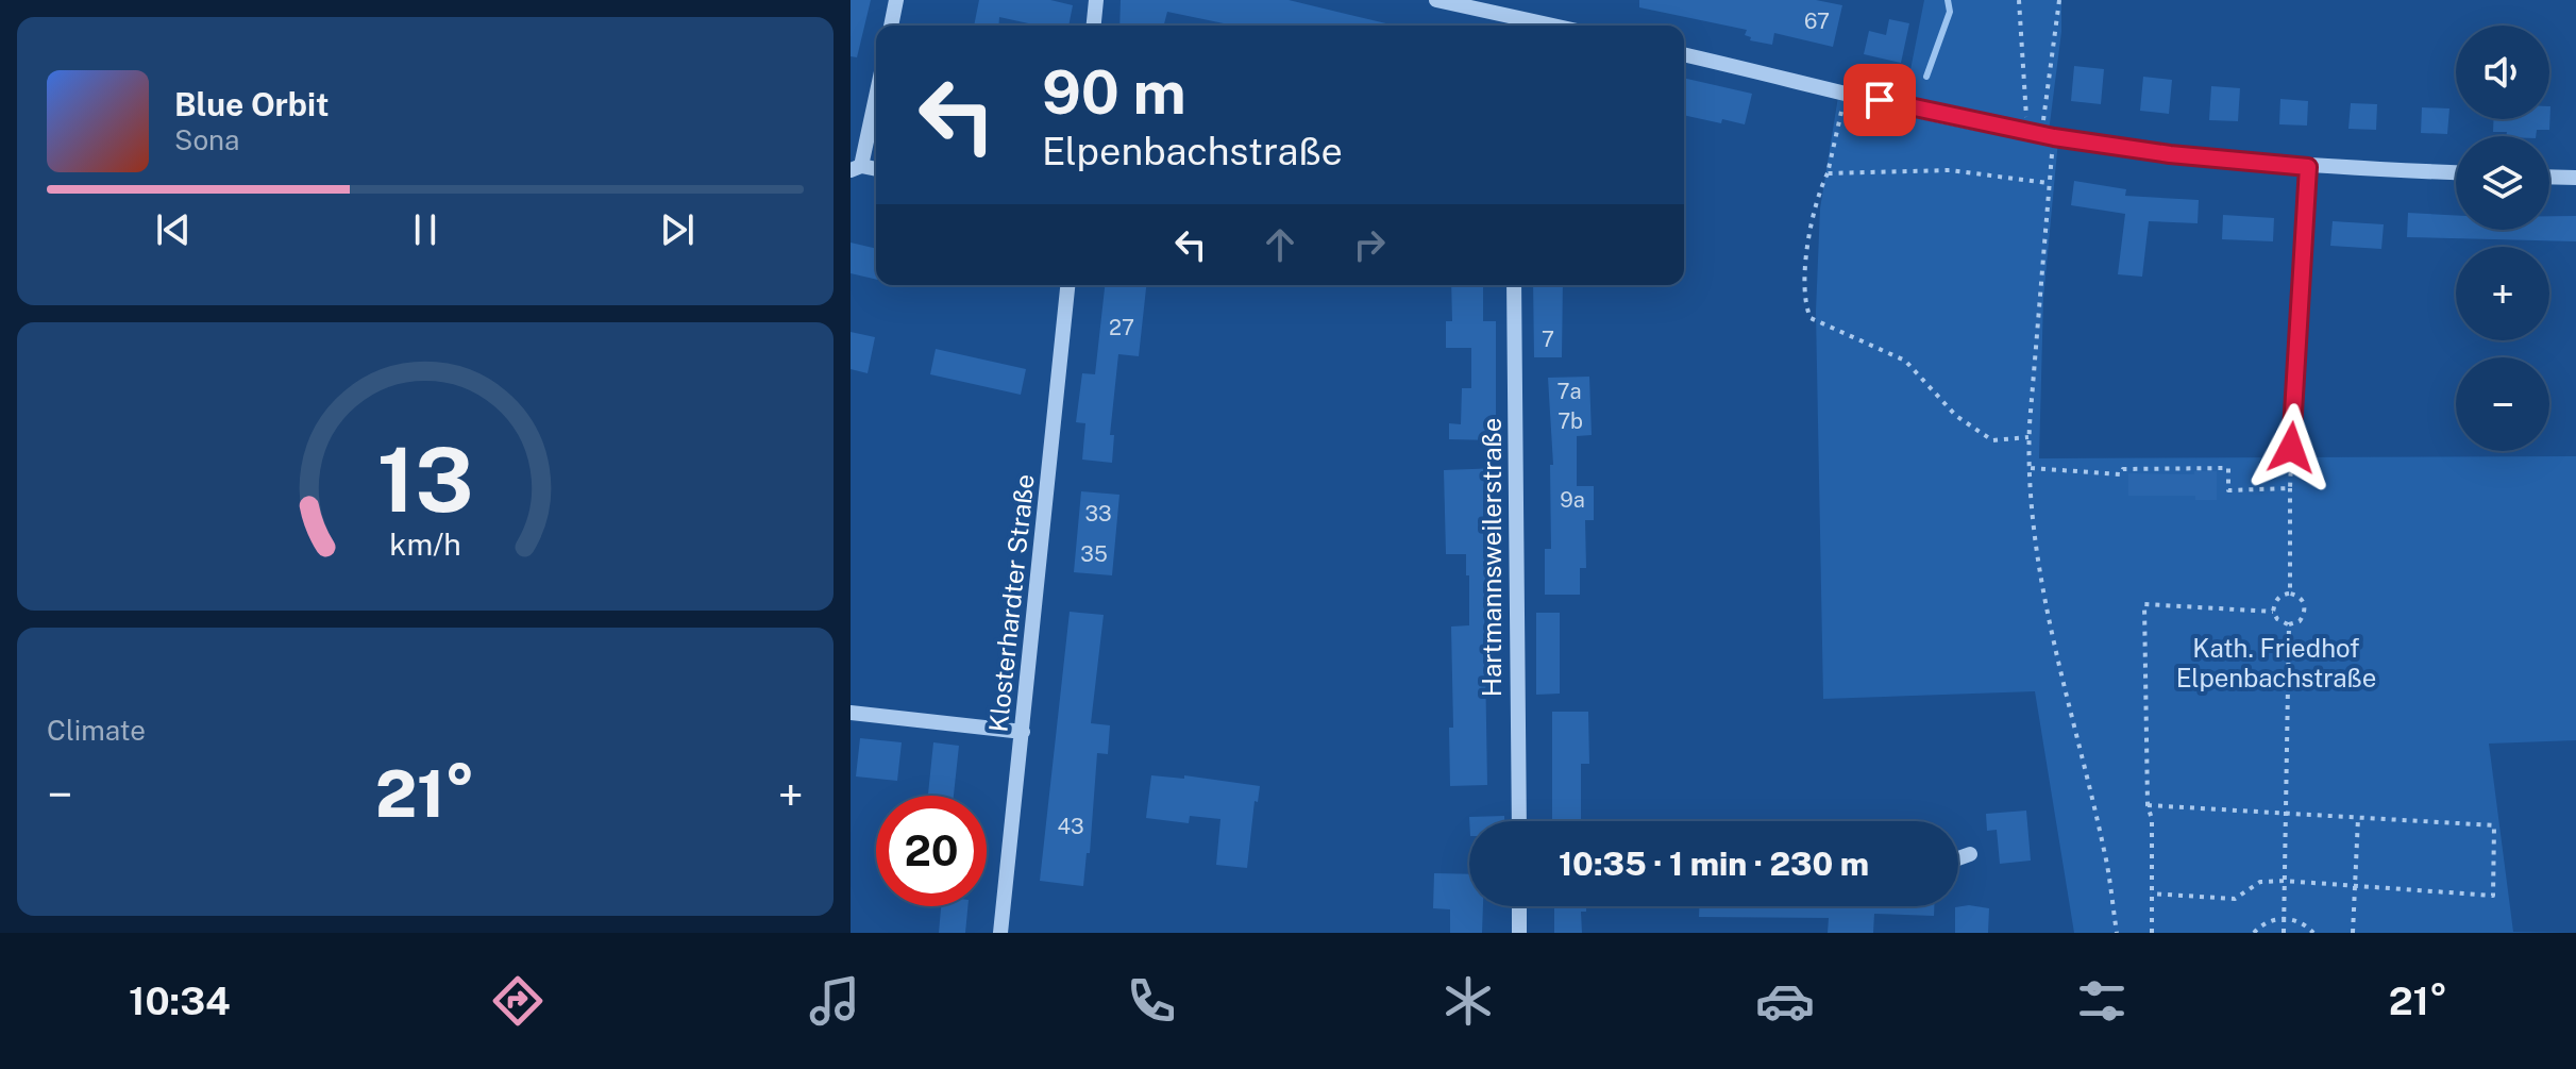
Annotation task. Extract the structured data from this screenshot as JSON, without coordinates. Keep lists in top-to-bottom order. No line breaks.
{"streets":{"street":["Hartmannsweilerstraße","Klosterhardter Straße"]},"parks":["Kath. Friedhof Elpenbachstraße"],"house_numbers":["67","27","7","7a","7b","9a","33","35","43"],"page":{"map_buttons":["+","−"],"turn":["90 m","Elpenbachstraße"],"song":["Blue Orbit","Sona"],"tile":"Climate","heat":["−","21°","+"],"limit":"20","trip":"10:35 · 1 min · 230 m","tabs":["10:34","21°"],"gauge":["13","km/h"]}}
